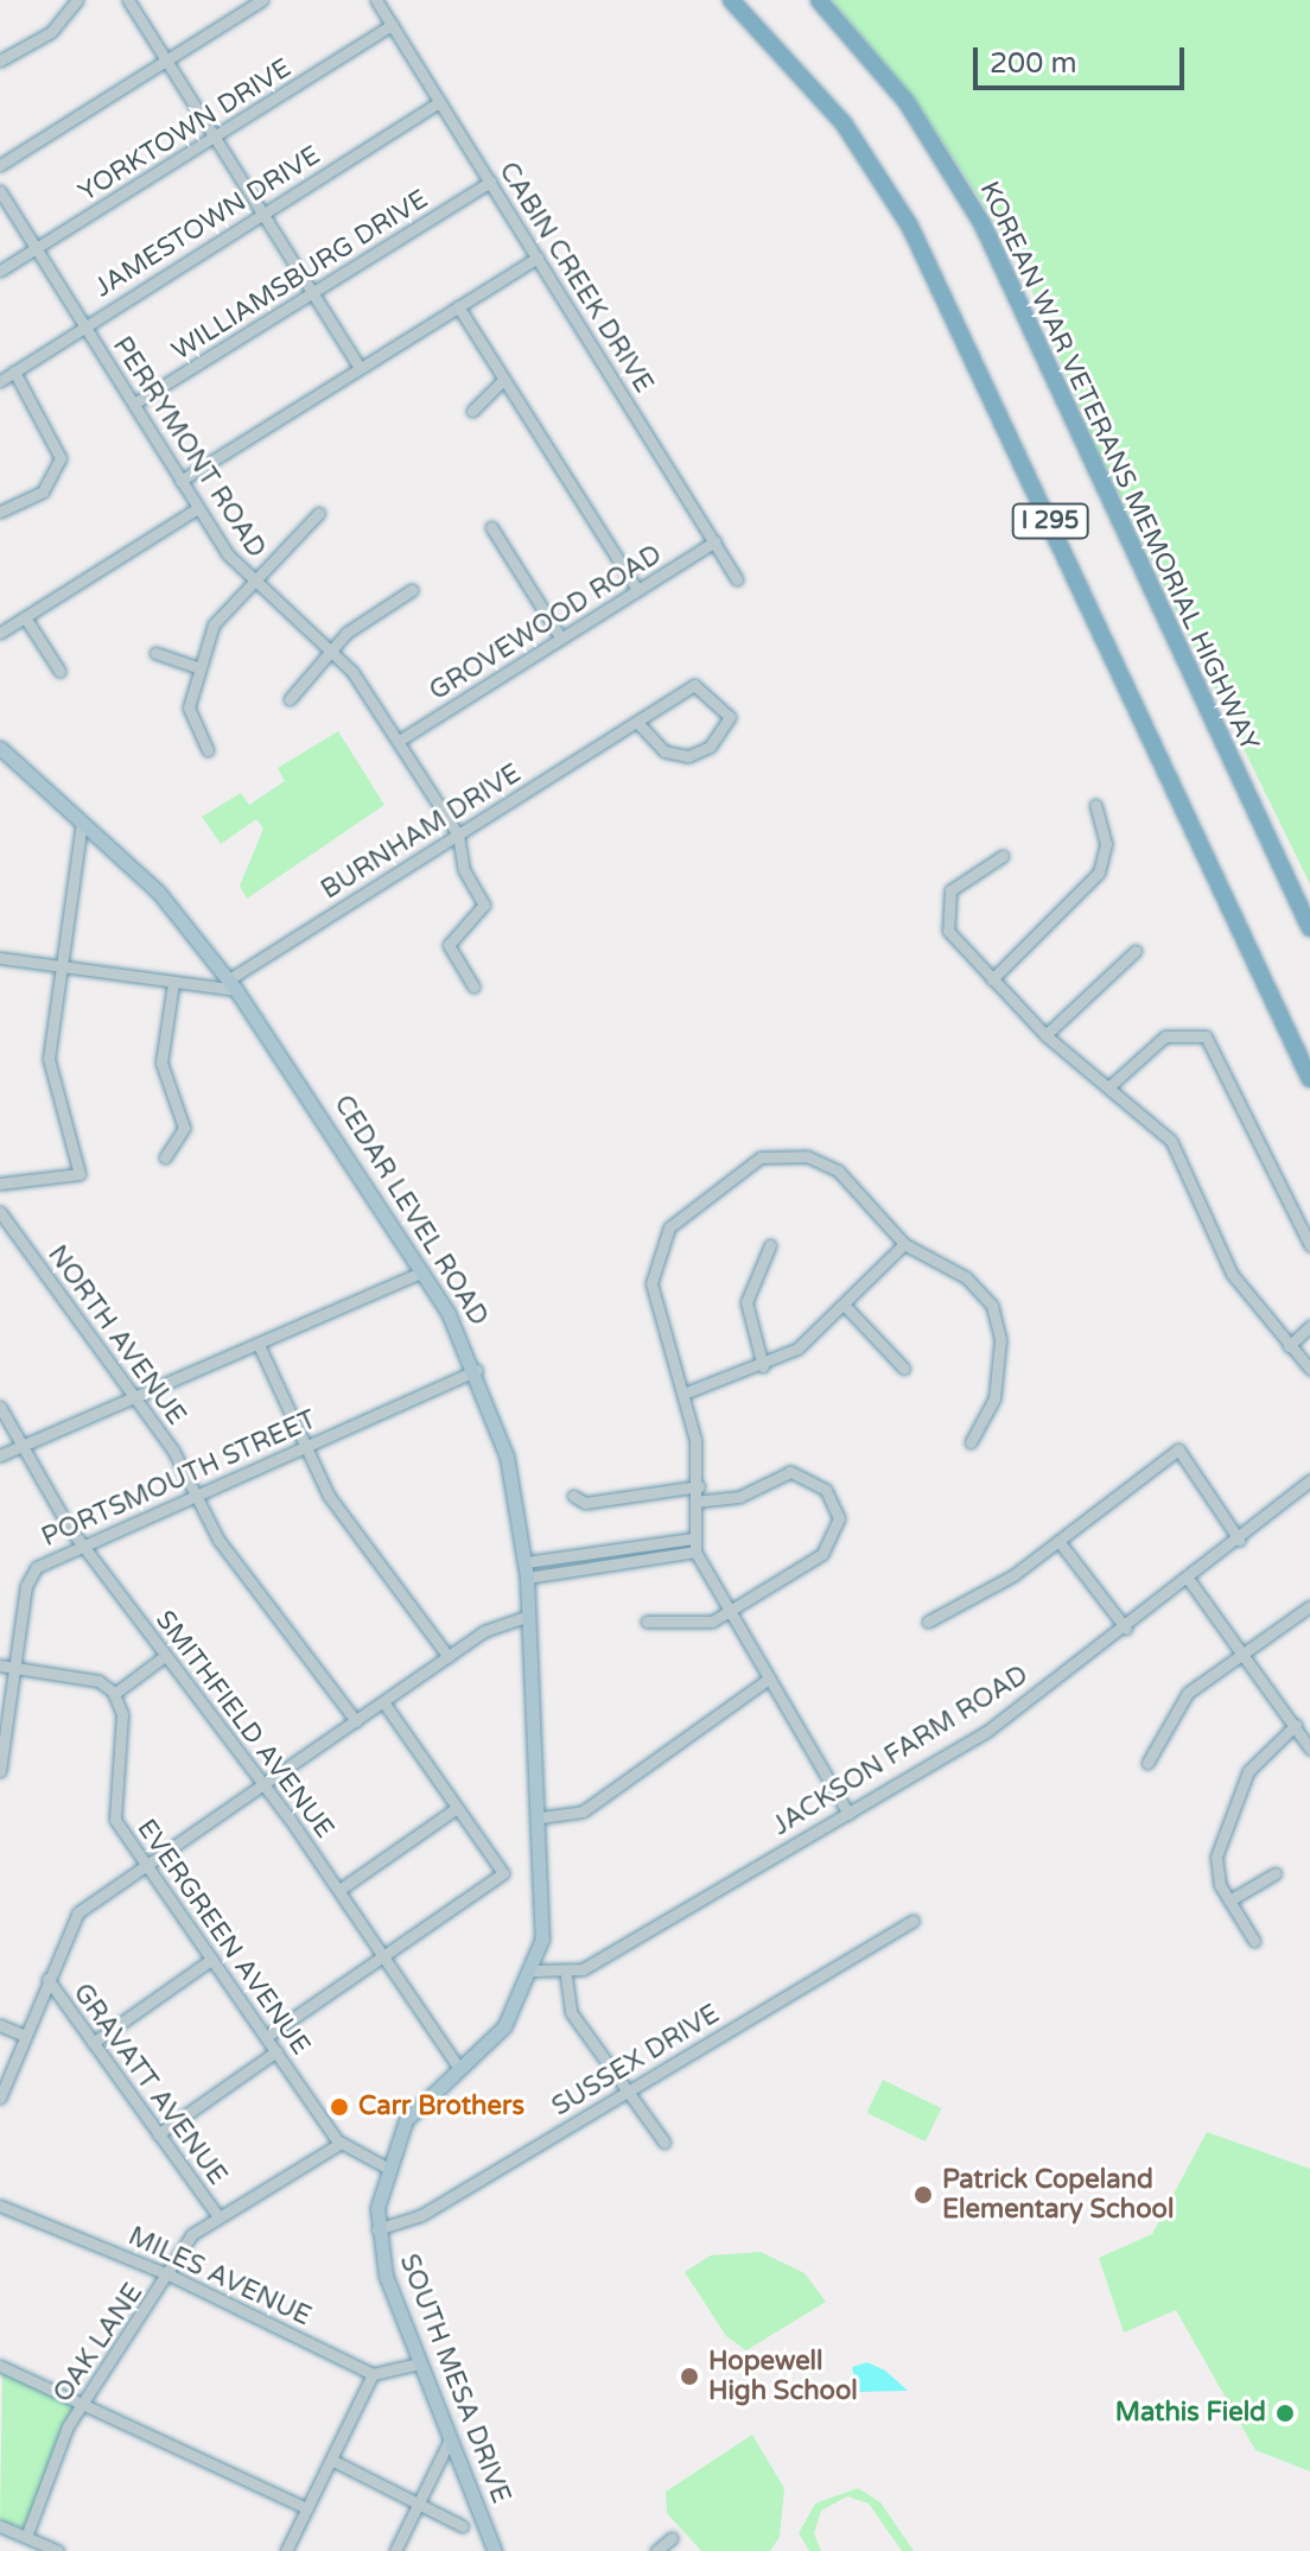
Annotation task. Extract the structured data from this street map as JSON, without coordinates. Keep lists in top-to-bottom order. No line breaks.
{"streets":{"highway":["KOREAN WAR VETERANS MEMORIAL HIGHWAY","I 295"],"main road":["CEDAR LEVEL ROAD","SOUTH MESA DRIVE"],"street":["YORKTOWN DRIVE","JAMESTOWN DRIVE","WILLIAMSBURG DRIVE","CABIN CREEK DRIVE","PERRYMONT ROAD","GROVEWOOD ROAD","BURNHAM DRIVE","NORTH AVENUE","PORTSMOUTH STREET","SMITHFIELD AVENUE","JACKSON FARM ROAD","EVERGREEN AVENUE","SUSSEX DRIVE","GRAVATT AVENUE","MILES AVENUE","OAK LANE"]},"crossings":[["YORKTOWN DRIVE","CABIN CREEK DRIVE"],["YORKTOWN DRIVE","PERRYMONT ROAD"],["JAMESTOWN DRIVE","CABIN CREEK DRIVE"],["JAMESTOWN DRIVE","PERRYMONT ROAD"],["WILLIAMSBURG DRIVE","CABIN CREEK DRIVE"],["WILLIAMSBURG DRIVE","PERRYMONT ROAD"],["CABIN CREEK DRIVE","GROVEWOOD ROAD"],["PERRYMONT ROAD","GROVEWOOD ROAD"],["PERRYMONT ROAD","BURNHAM DRIVE"],["BURNHAM DRIVE","CEDAR LEVEL ROAD"],["CEDAR LEVEL ROAD","PORTSMOUTH STREET"],["CEDAR LEVEL ROAD","SMITHFIELD AVENUE"],["NORTH AVENUE","PORTSMOUTH STREET"],["PORTSMOUTH STREET","SMITHFIELD AVENUE"],["EVERGREEN AVENUE","OAK LANE"],["EVERGREEN AVENUE","SOUTH MESA DRIVE"],["SUSSEX DRIVE","SOUTH MESA DRIVE"],["GRAVATT AVENUE","OAK LANE"],["MILES AVENUE","OAK LANE"]],"places":["Carr Brothers","Patrick Copeland Elementary School","Hopewell High School","Mathis Field"],"scale_bar":"200 m"}
